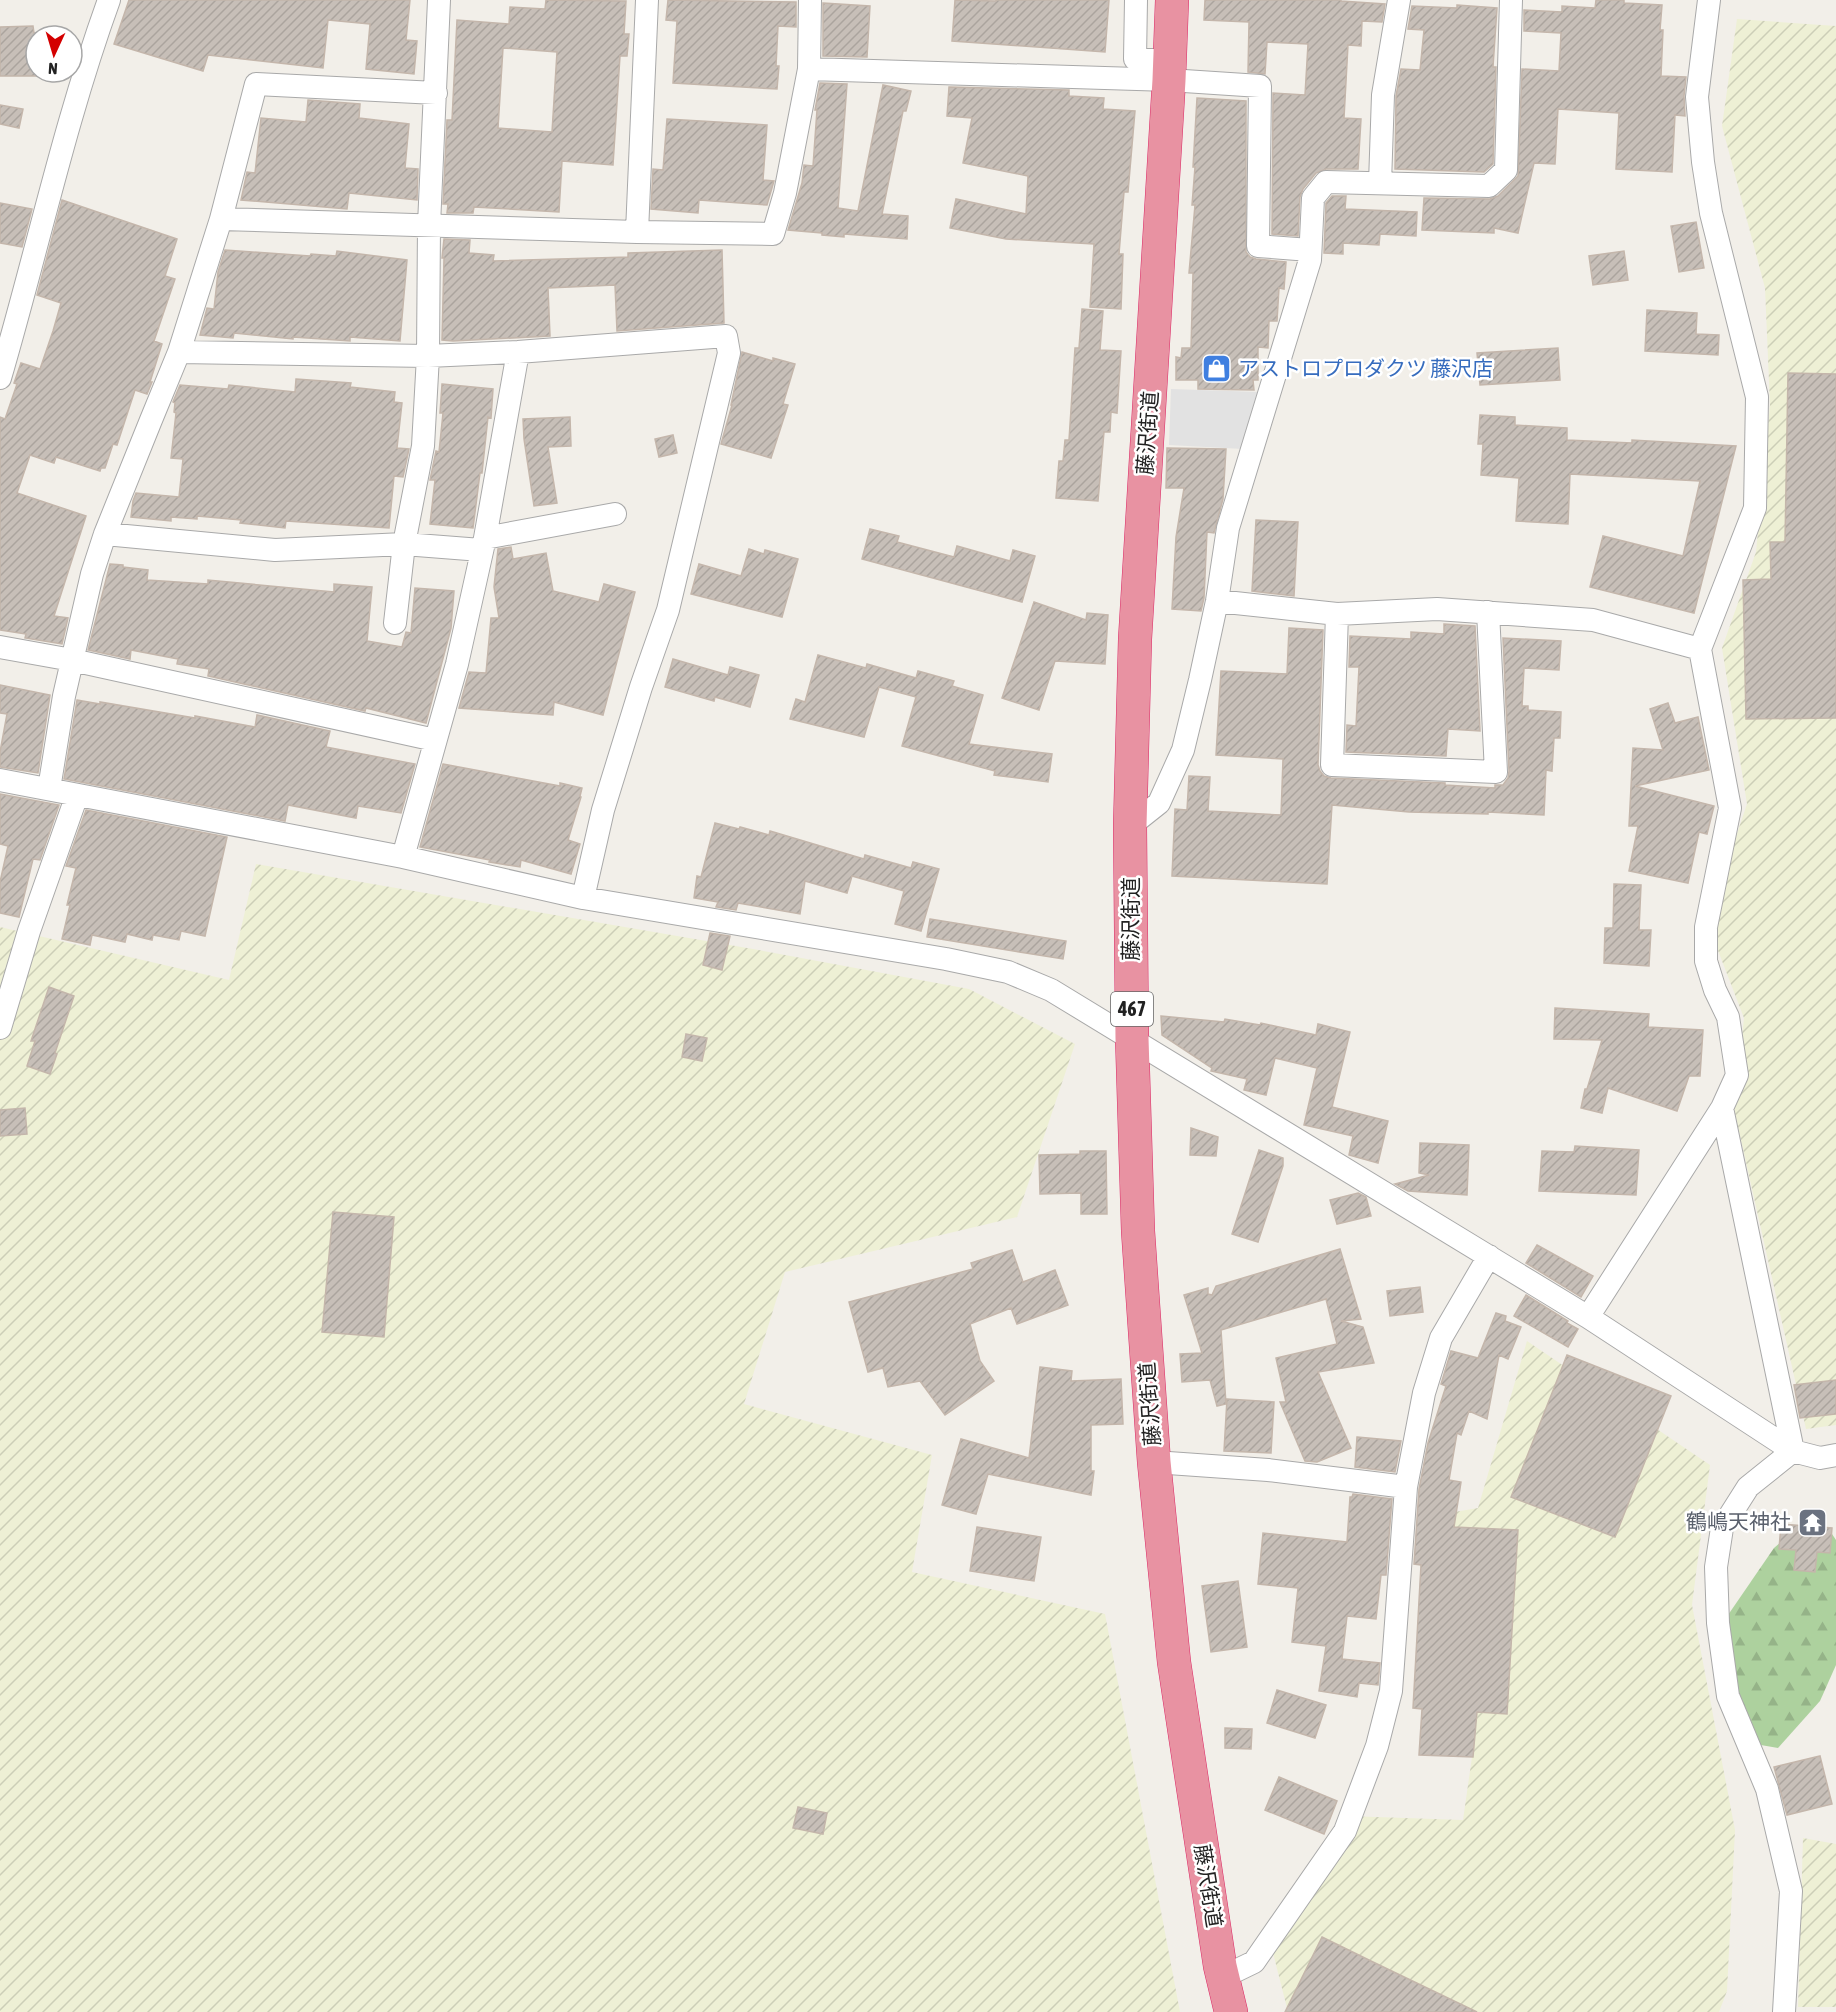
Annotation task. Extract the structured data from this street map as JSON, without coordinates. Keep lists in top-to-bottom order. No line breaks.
{"streets":{"highway":["藤沢街道","467"]},"places":{"shop":["アストロプロダクツ 藤沢店"],"temple":["鶴嶋天神社"]},"north":"bottom"}
